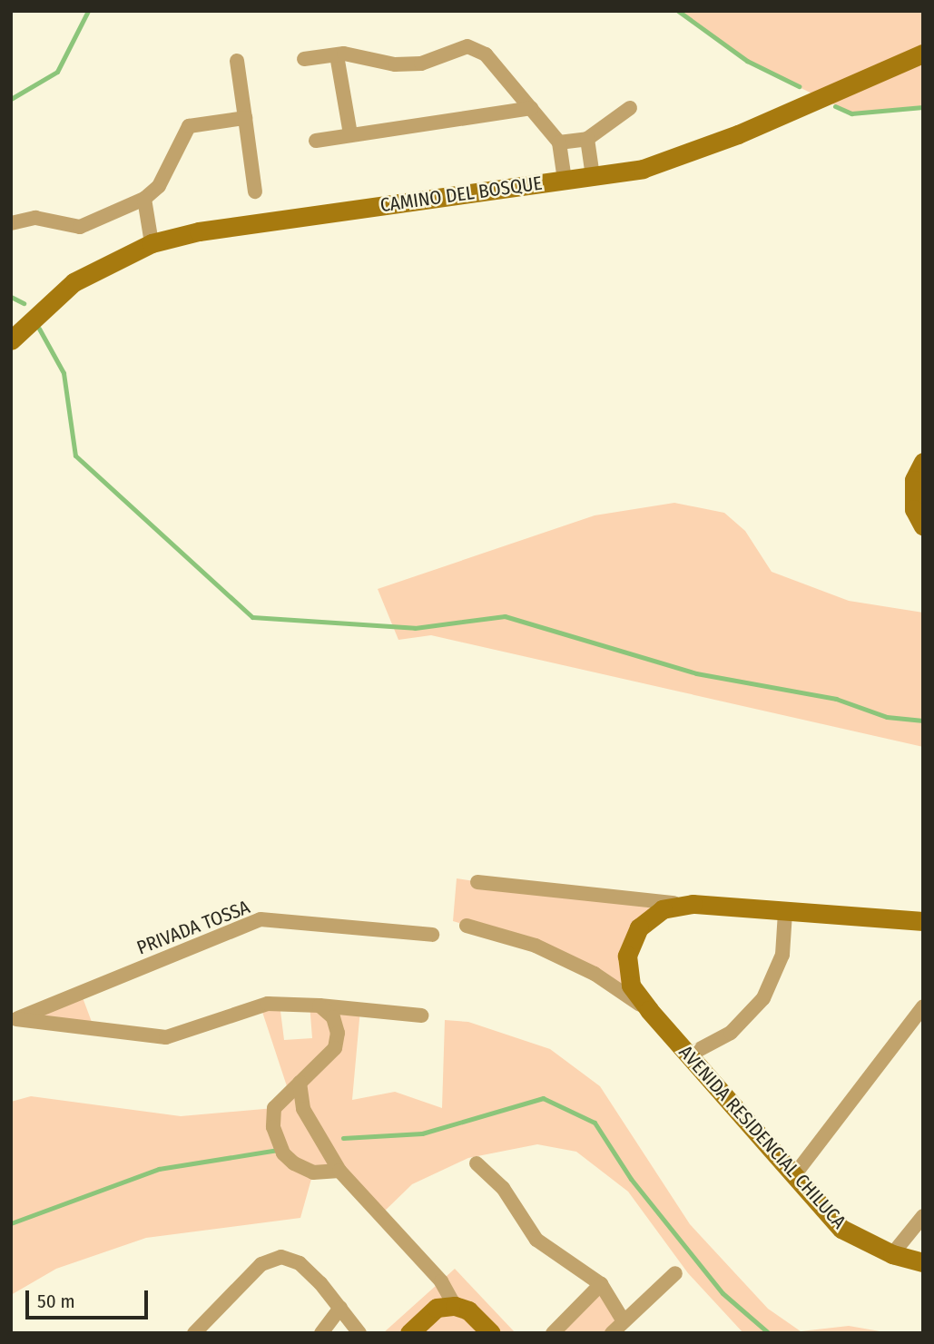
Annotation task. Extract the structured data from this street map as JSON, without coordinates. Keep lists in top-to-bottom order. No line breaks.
{"streets":{"street":["CAMINO DEL BOSQUE","PRIVADA TOSSA","AVENIDA RESIDENCIAL CHILUCA"]},"scale_bar":"50 m"}
